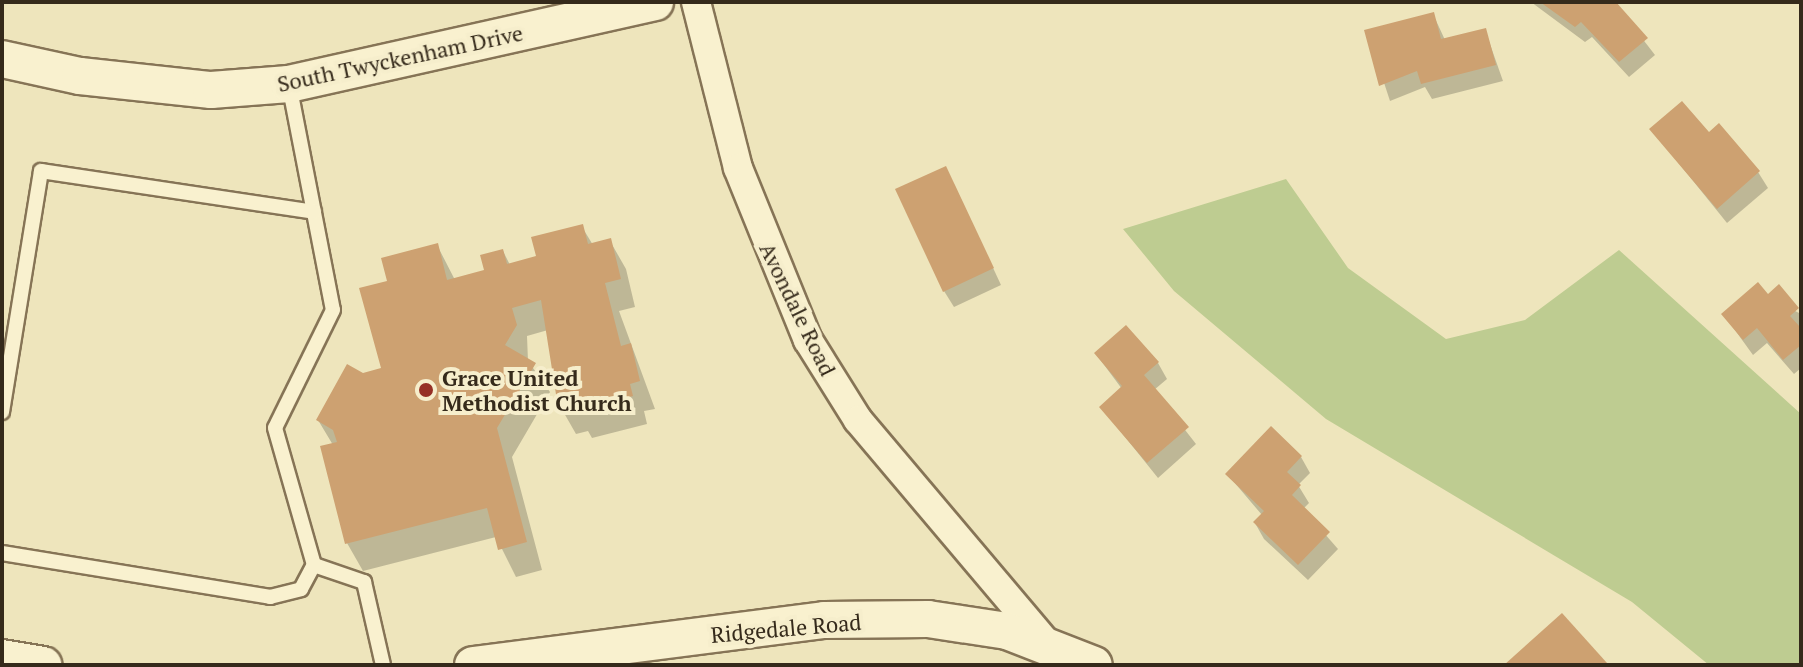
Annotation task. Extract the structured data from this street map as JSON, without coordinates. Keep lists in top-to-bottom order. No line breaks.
{"streets":{"street":["South Twyckenham Drive","Avondale Road","Ridgedale Road"]},"crossings":[["Avondale Road","Ridgedale Road"]],"places":["Grace United Methodist Church"]}
